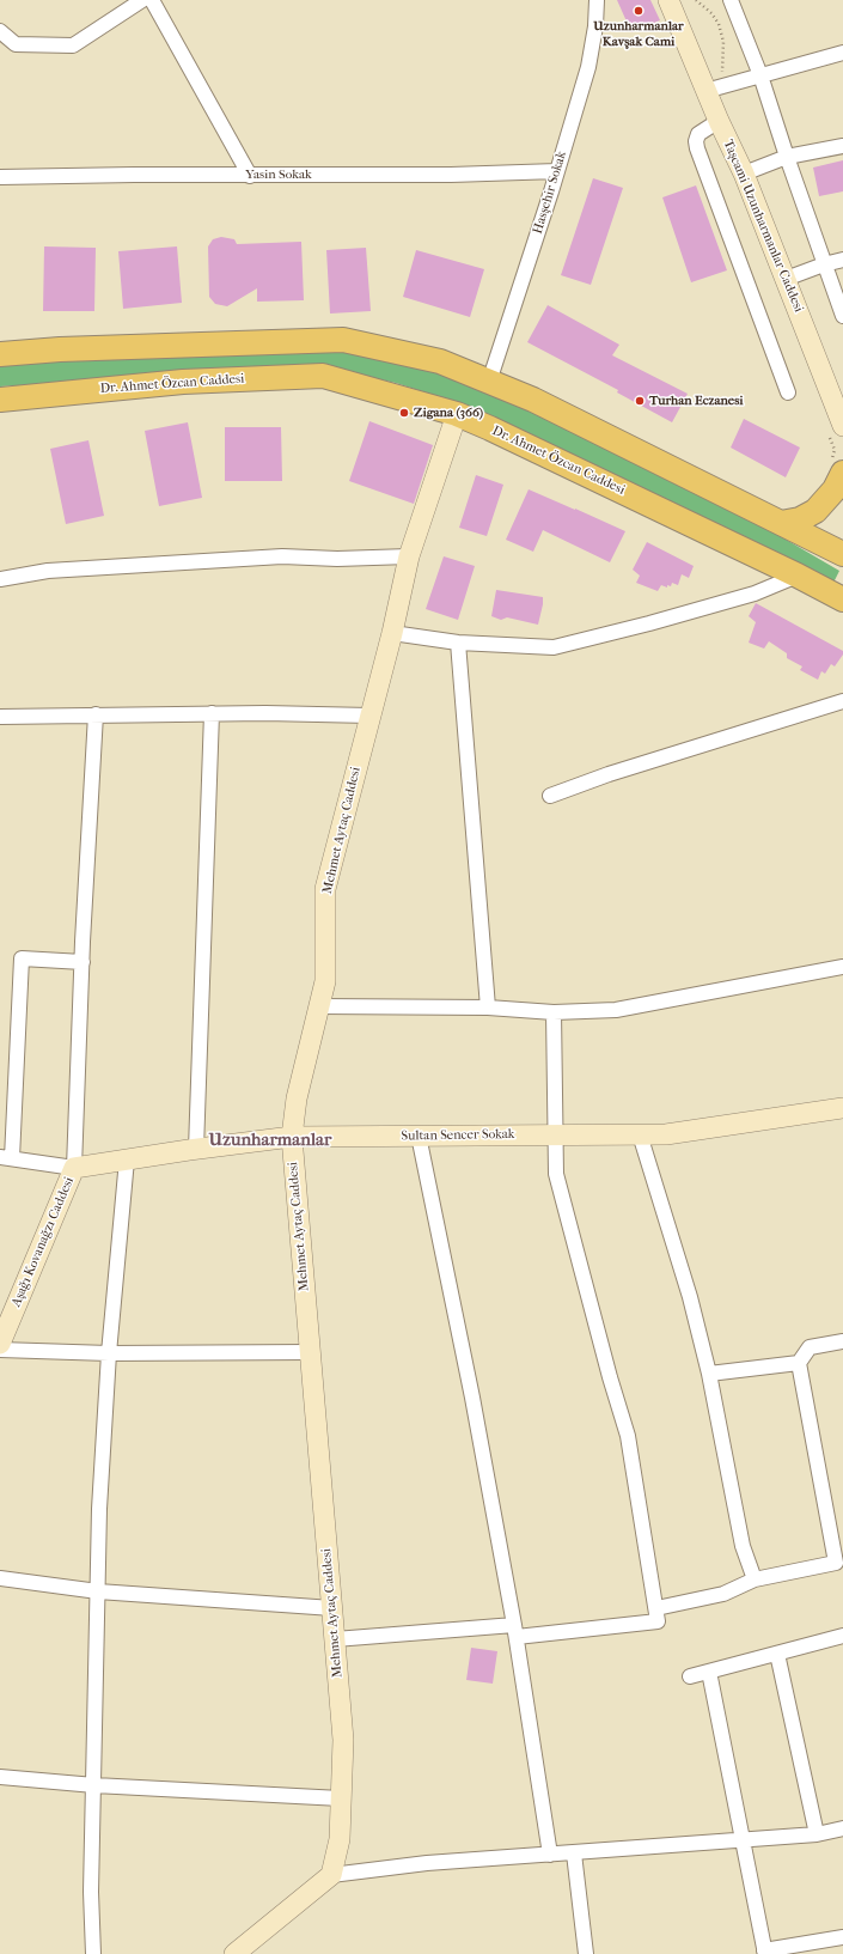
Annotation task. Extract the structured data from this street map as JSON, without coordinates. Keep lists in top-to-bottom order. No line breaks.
{"streets":{"main road":["Dr. Ahmet Özcan Caddesi"],"street":["Yasin Sokak","Hasşehir Sokak","Taşcami Uzunharmanlar Caddesi","Mehmet Aytaç Caddesi","Sultan Sencer Sokak","Aşağı Kovanağzı Caddesi"]},"crossings":[["Yasin Sokak","Hasşehir Sokak"],["Dr. Ahmet Özcan Caddesi","Mehmet Aytaç Caddesi"],["Mehmet Aytaç Caddesi","Sultan Sencer Sokak"],["Sultan Sencer Sokak","Aşağı Kovanağzı Caddesi"]],"districts":["Uzunharmanlar"],"places":["Uzunharmanlar Kavşak Cami","Turhan Eczanesi","Zigana (366)"]}
